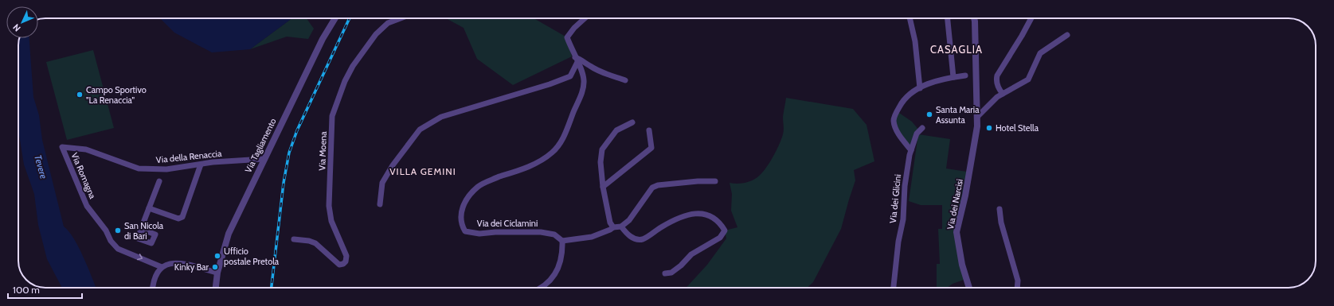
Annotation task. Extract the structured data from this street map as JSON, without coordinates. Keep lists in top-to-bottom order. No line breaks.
{"streets":{"street":["Via Tagliamento","Via Moena","Via della Renaccia","Via Romagna","Via dei Glicini","Via dei Narcisi","Via dei Ciclamini"]},"crossings":[["Via Tagliamento","Via della Renaccia"],["Via della Renaccia","Via Romagna"]],"one_way":["Via Romagna"],"districts":["CASAGLIA","VILLA GEMINI"],"water":["Tevere"],"places":["Campo Sportivo \"La Renaccia\"","Santa Maria Assunta","Hotel Stella","San Nicola di Bari","Ufficio postale Pretola","Kinky Bar"],"scale_bar":"100 m","north":"bottom left"}
